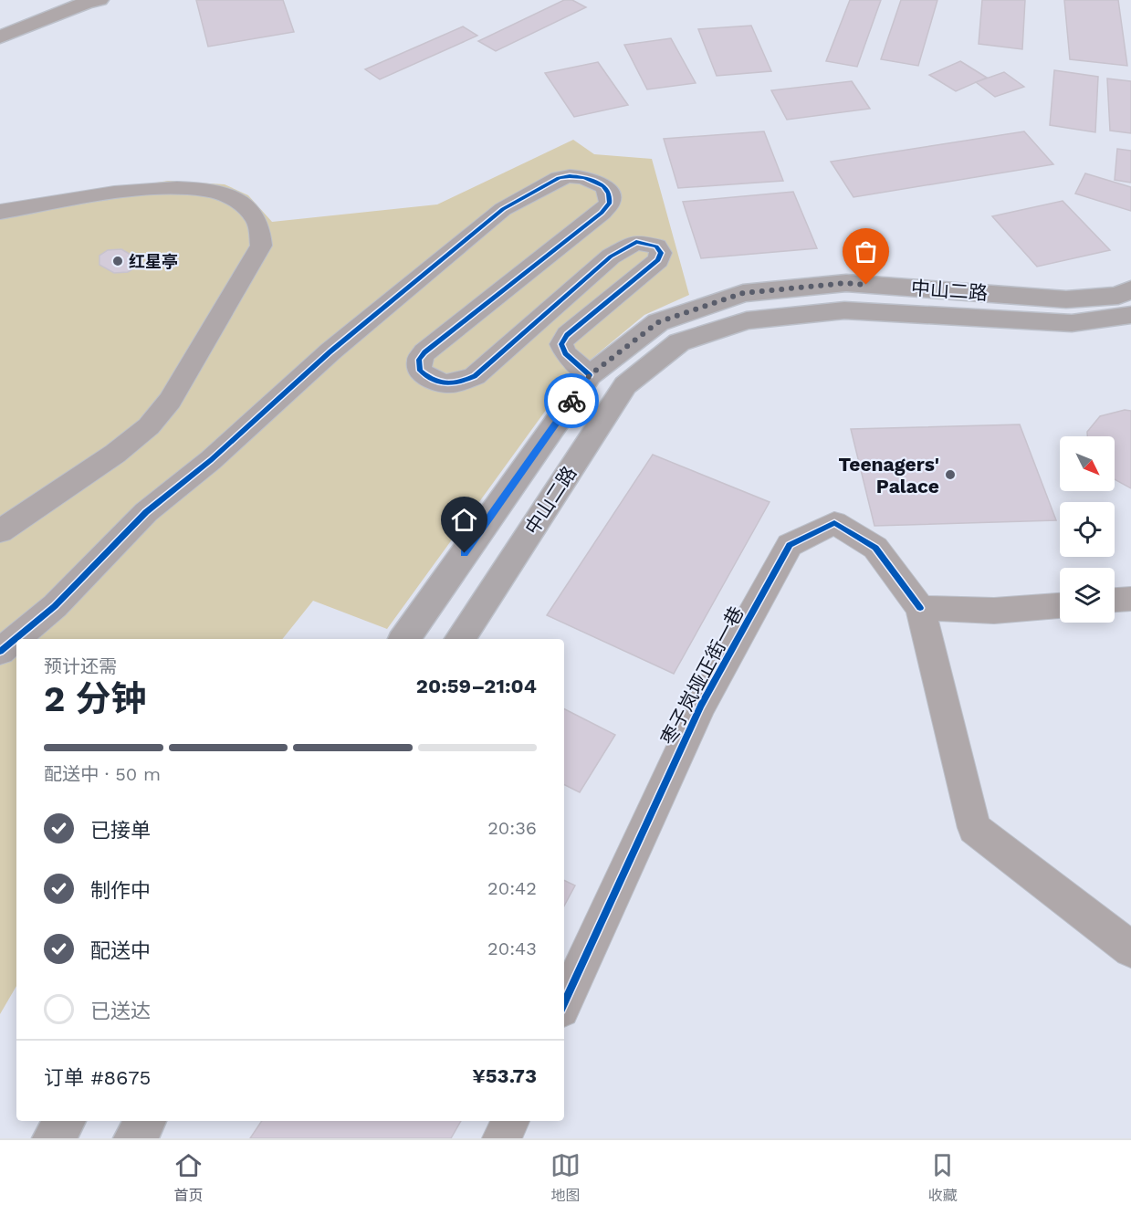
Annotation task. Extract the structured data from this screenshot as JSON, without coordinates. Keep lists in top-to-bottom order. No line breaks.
{"streets":{"main road":["中山二路"],"street":["枣子岚垭正街一巷"]},"places":["红星亭","Teenagers' Palace"],"north":"bottom right","page":{"heading":["2 分钟","预计还需","20:59–21:04"],"panel":["订单 #8675","¥53.73"],"bar":"配送中 · 50 m","list":[["已接单","20:36"],["制作中","20:42"],["配送中","20:43"],"已送达"],"tabs":["首页","地图","收藏"]}}
